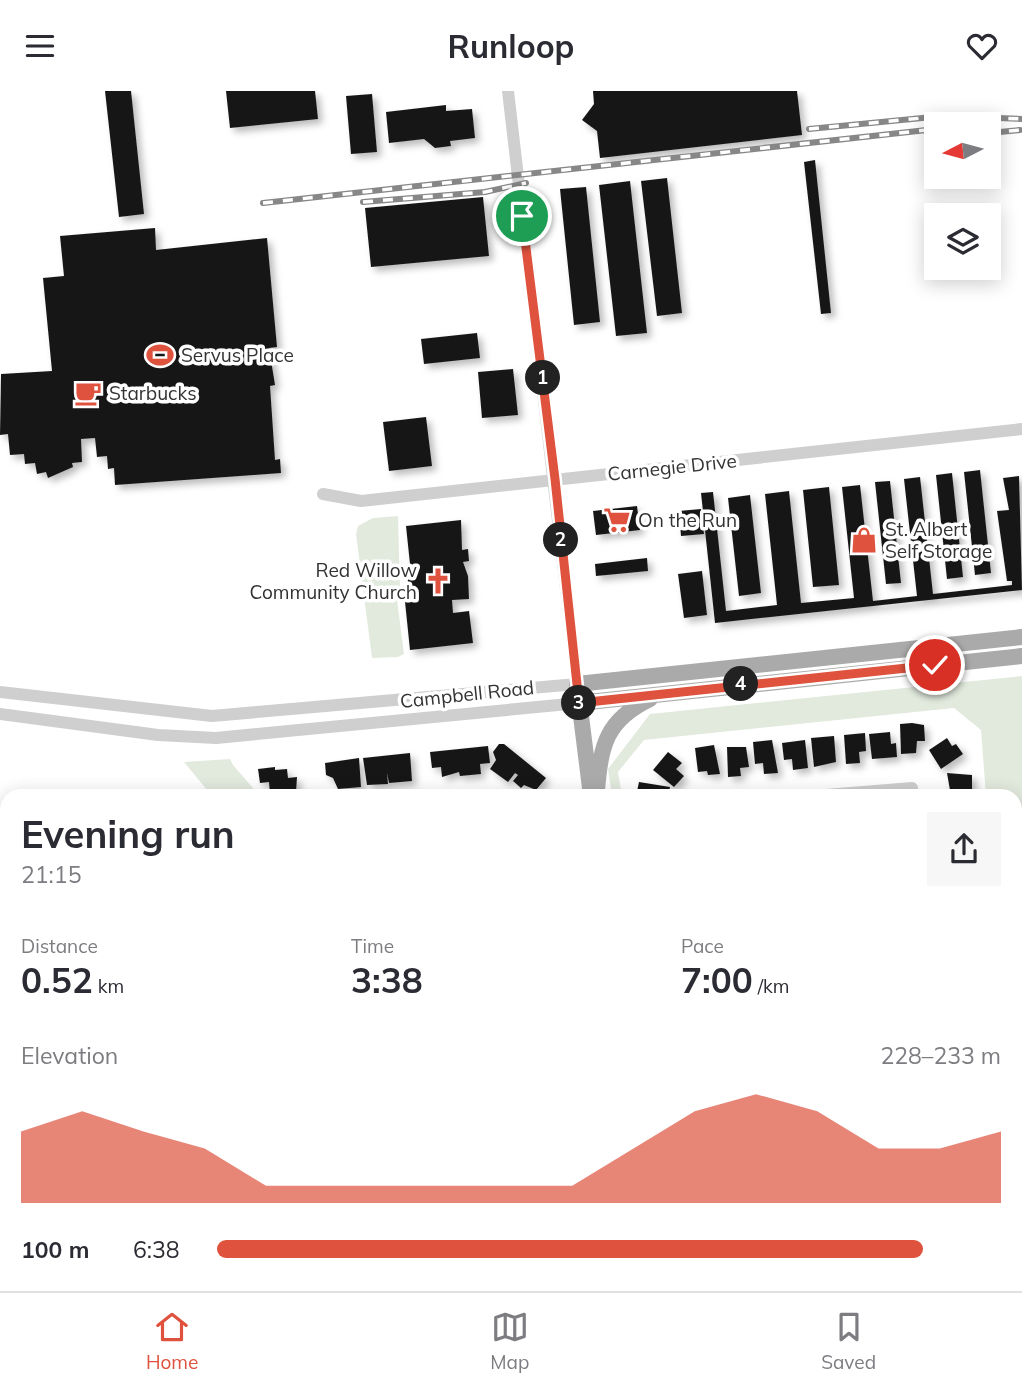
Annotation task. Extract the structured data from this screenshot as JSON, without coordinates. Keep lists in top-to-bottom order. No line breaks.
{"streets":{"main road":["Campbell Road"],"street":["Carnegie Drive"]},"places":{"sports":["Servus Place"],"cafe":["Starbucks"],"supermarket":["On the Run"],"shop":["St. Albert Self Storage"],"church":["Red Willow Community Church"]},"north":"left","page":{"header":"Runloop","pins":["1","2","4","3"],"heading":["Evening run","21:15"],"stats":[["Distance","0.52 km"],["Time","3:38"],["Pace","7:00 /km"]],"chart":["Elevation","228–233 m"],"list":[{"name":"100 m","note":"6:38"}],"tabs":["Home","Map","Saved"]}}
